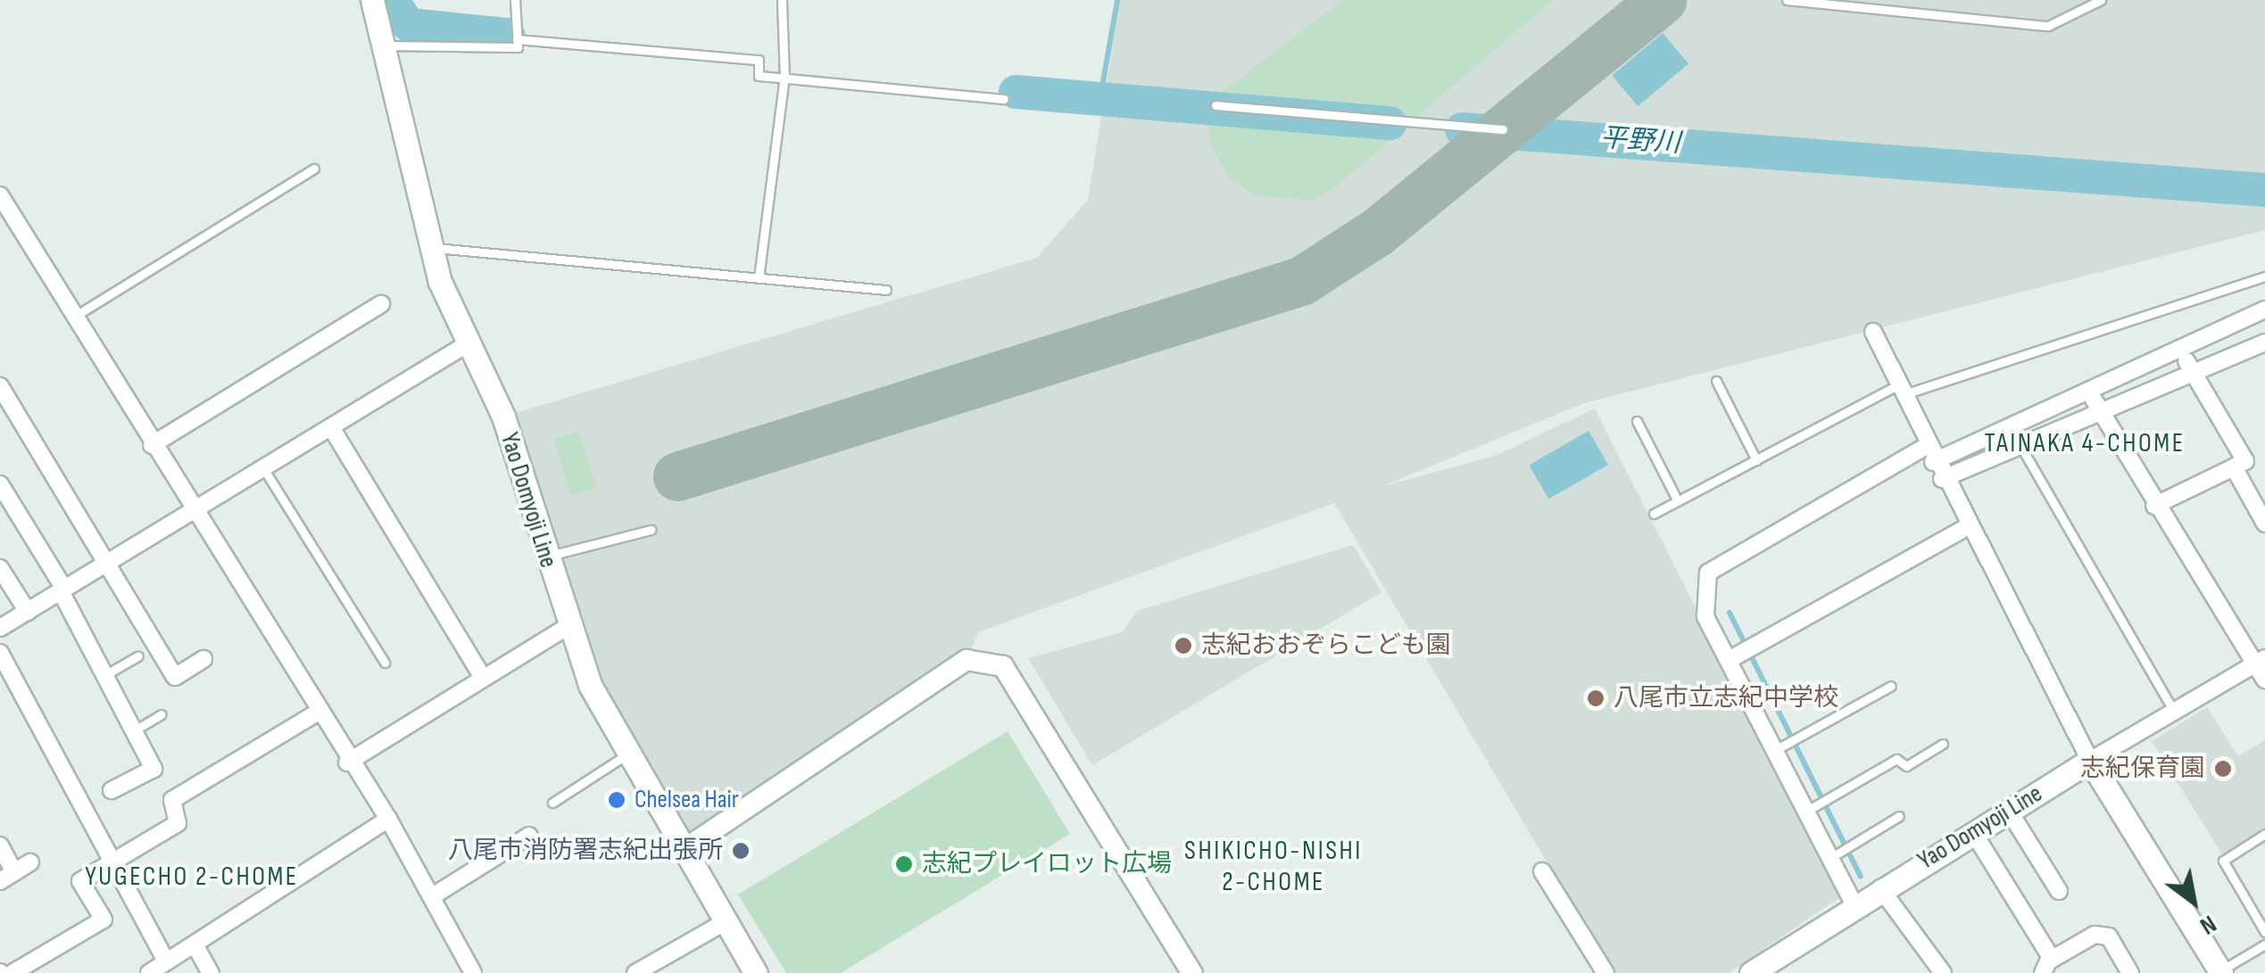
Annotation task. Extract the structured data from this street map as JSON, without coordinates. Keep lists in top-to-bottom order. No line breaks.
{"streets":{"main road":["Yao Domyoji Line"]},"districts":["TAINAKA 4-CHOME","SHIKICHO-NISHI 2-CHOME","YUGECHO 2-CHOME"],"water":["平野川"],"places":["志紀おおぞらこども園","八尾市立志紀中学校","志紀保育園","Chelsea Hair","八尾市消防署志紀出張所","志紀プレイロット広場"],"north":"bottom right"}
